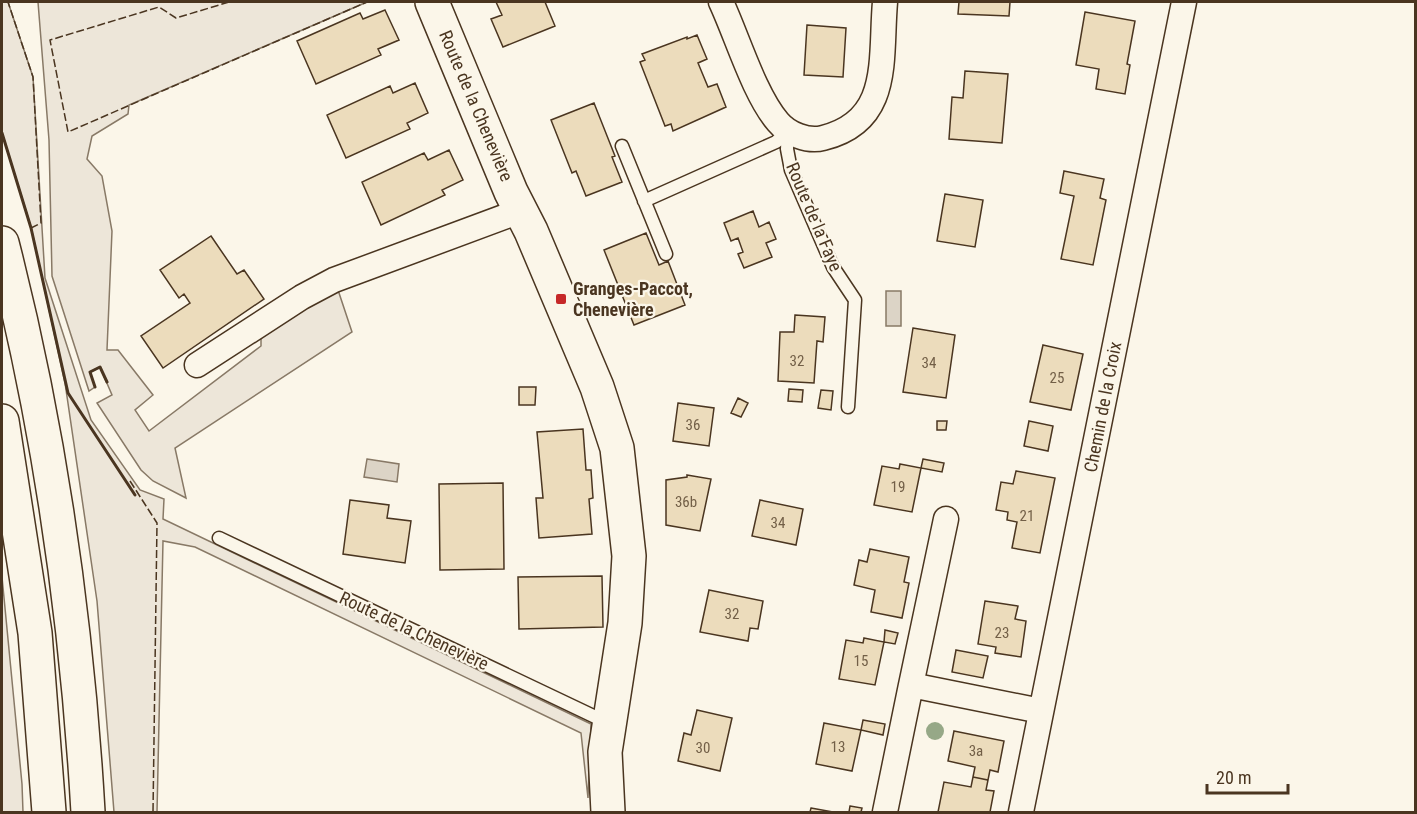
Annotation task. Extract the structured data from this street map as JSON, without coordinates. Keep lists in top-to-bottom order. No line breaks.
{"streets":{"main road":["Route de la Chenevière"],"street":["Route de la Faye","Chemin de la Croix"]},"places":{"transit":["Granges-Paccot, Chenevière"]},"house_numbers":["32","34","25","36","19","36b","21","34","32","23","15","13","30","3a"],"scale_bar":"20 m"}
